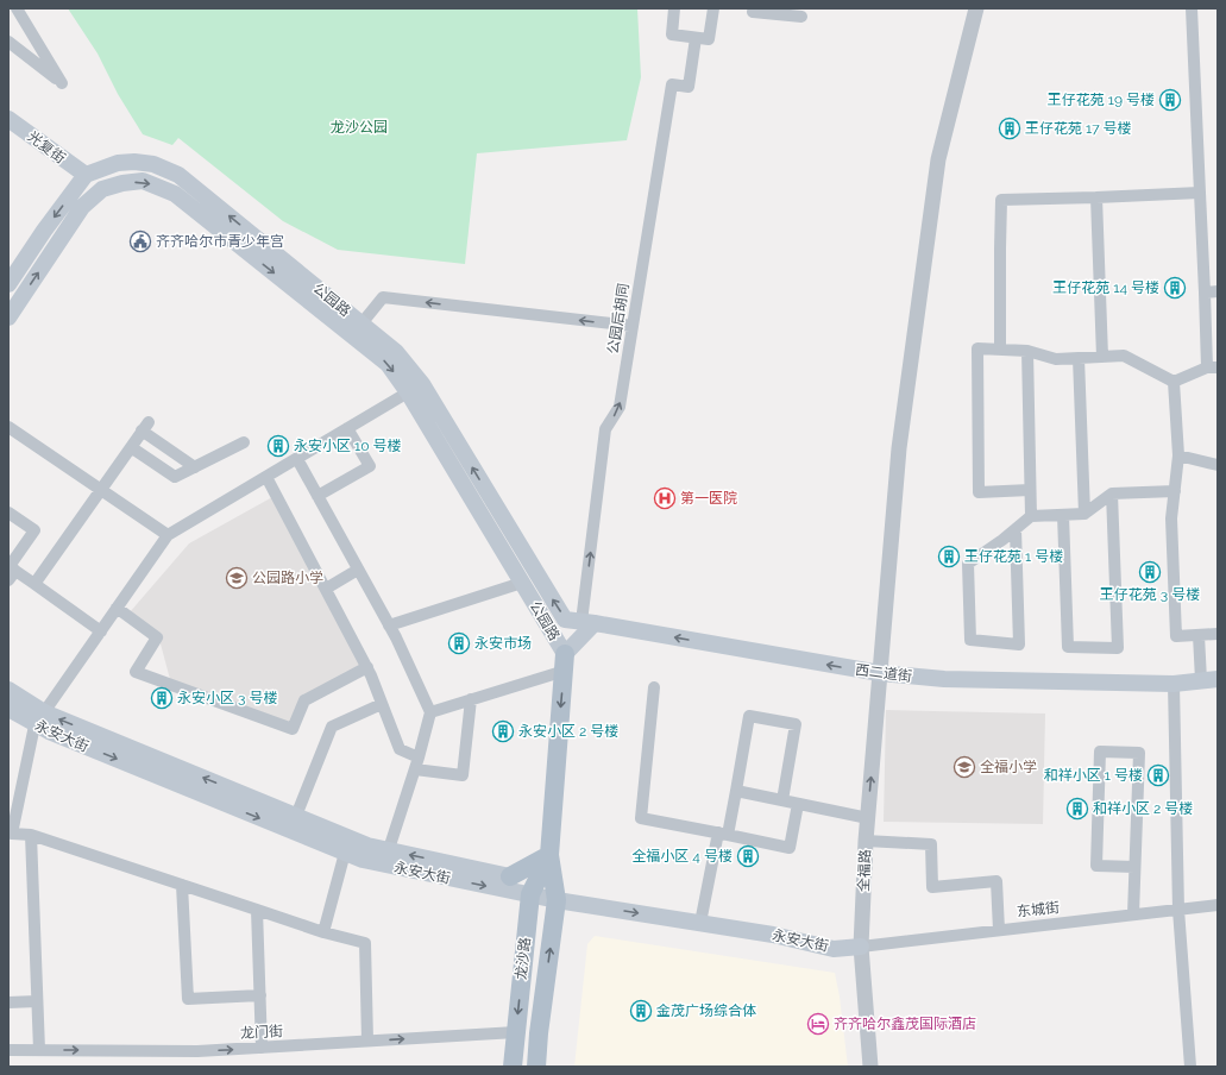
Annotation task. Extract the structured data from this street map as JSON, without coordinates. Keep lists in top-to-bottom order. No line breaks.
{"streets":{"main road":["光复街","公园路","西二道街","永安大街","龙沙路"],"street":["公园后胡同","全福路","东城街","龙门街"]},"crossings":[["光复街","公园路"],["公园路","公园后胡同"],["公园路","西二道街"],["公园路","龙沙路"],["公园后胡同","西二道街"],["西二道街","全福路"],["永安大街","全福路"],["永安大街","东城街"],["永安大街","龙沙路"],["全福路","东城街"],["龙沙路","龙门街"]],"one_way":["公园后胡同","西二道街","龙门街"],"parks":["龙沙公园"],"places":{"building":["王仔花苑 19 号楼","王仔花苑 17 号楼","王仔花苑 14 号楼","永安小区 10 号楼","王仔花苑 1 号楼","王仔花苑 3 号楼","永安市场","永安小区 3 号楼","永安小区 2 号楼","和祥小区 1 号楼","和祥小区 2 号楼","全福小区 4 号楼","金茂广场综合体"],"public building":["齐齐哈尔市青少年宫"],"hospital":["第一医院"],"school or university":["公园路小学","全福小学"],"hotel":["齐齐哈尔鑫茂国际酒店"]}}
